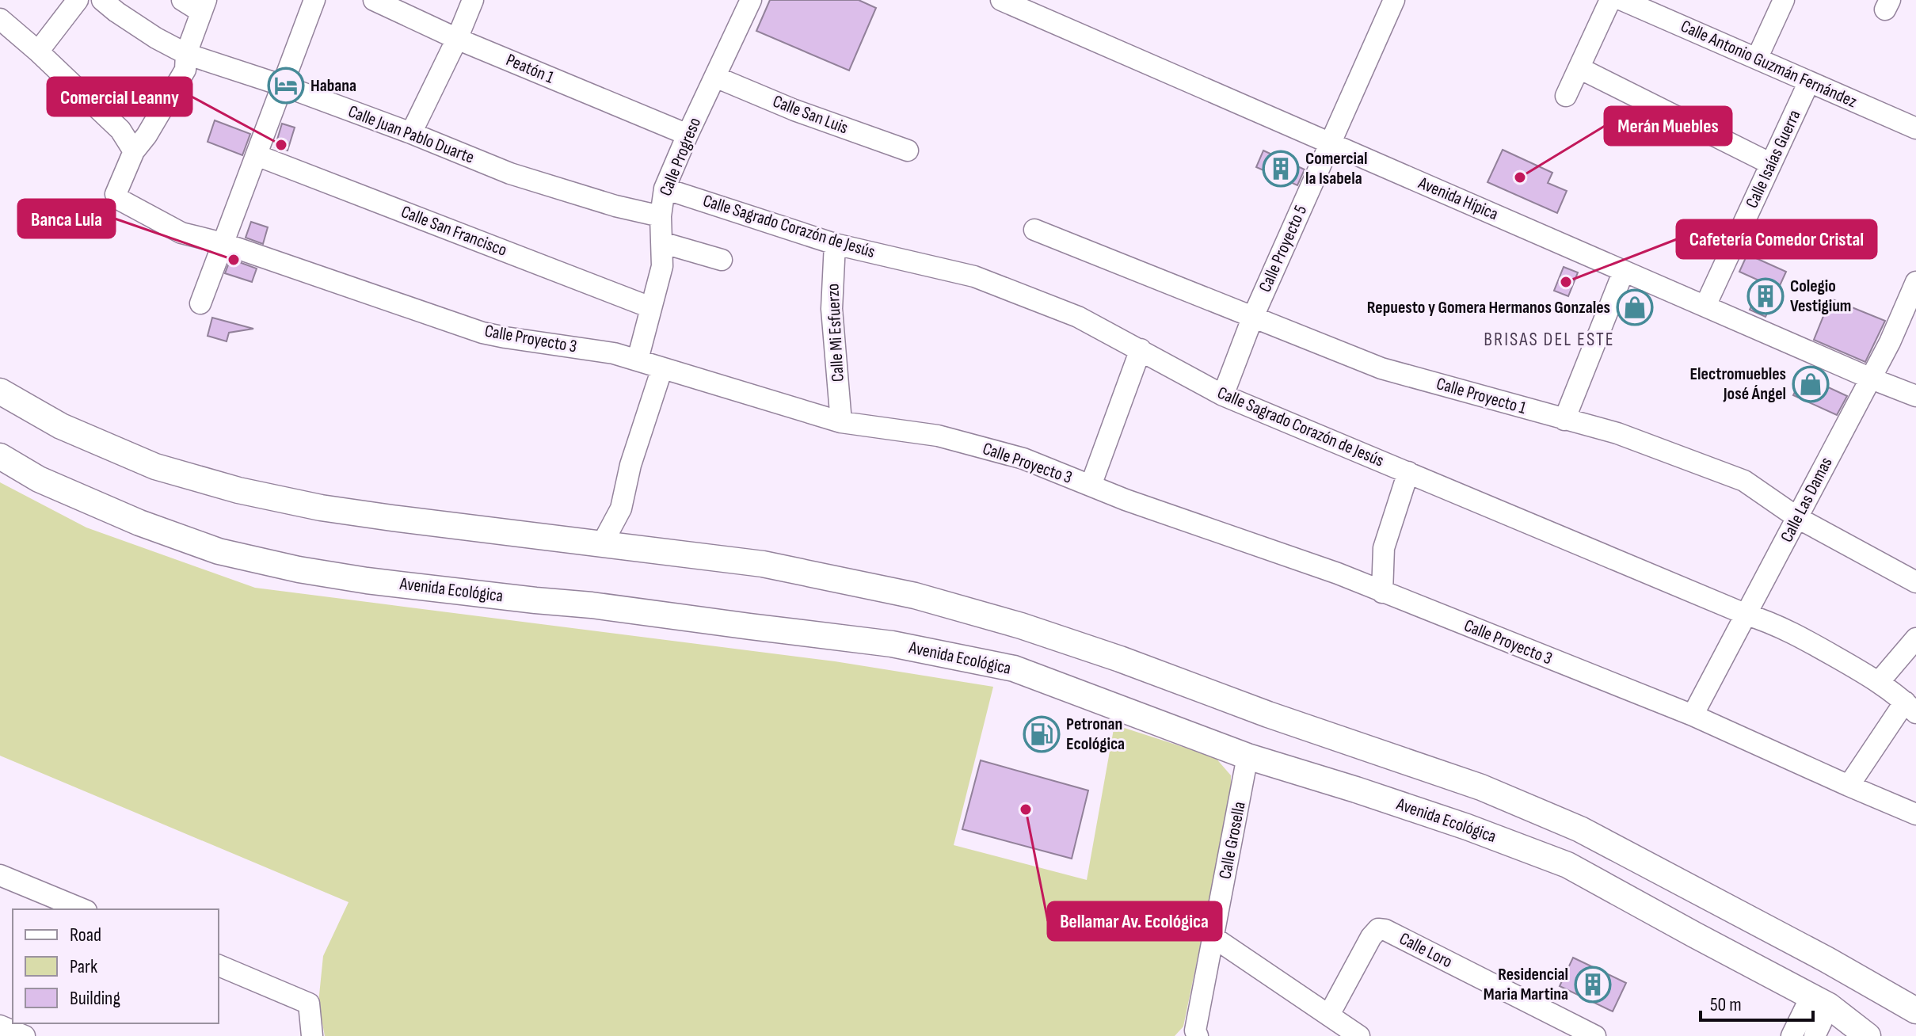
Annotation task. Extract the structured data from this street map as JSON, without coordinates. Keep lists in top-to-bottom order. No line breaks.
{"streets":{"main road":["Avenida Ecológica"],"street":["Calle Antonio Guzmán Fernández","Peatón 1","Calle San Luis","Calle Juan Pablo Duarte","Calle Progreso","Calle Isaías Guerra","Avenida Hípica","Calle Sagrado Corazón de Jesús","Calle San Francisco","Calle Proyecto 5","Calle Mi Esfuerzo","Calle Proyecto 3","Calle Proyecto 1","Calle Las Damas","Calle Grosella","Calle Loro"]},"crossings":[["Calle Antonio Guzmán Fernández","Calle Isaías Guerra"],["Peatón 1","Calle Progreso"],["Calle San Luis","Calle Progreso"],["Calle Juan Pablo Duarte","Calle Progreso"],["Calle Progreso","Calle Sagrado Corazón de Jesús"],["Calle Progreso","Calle San Francisco"],["Calle Progreso","Calle Proyecto 3"],["Calle Isaías Guerra","Avenida Hípica"],["Avenida Hípica","Calle Proyecto 5"],["Avenida Hípica","Calle Las Damas"],["Calle Sagrado Corazón de Jesús","Calle Proyecto 5"],["Calle Sagrado Corazón de Jesús","Calle Mi Esfuerzo"],["Calle Sagrado Corazón de Jesús","Calle Las Damas"],["Calle Proyecto 5","Calle Proyecto 1"],["Calle Mi Esfuerzo","Calle Proyecto 3"],["Calle Proyecto 3","Calle Las Damas"],["Calle Proyecto 1","Calle Las Damas"],["Avenida Ecológica","Calle Grosella"]],"districts":["BRISAS DEL ESTE"],"places":{"hotel":["Habana"],"other":["Comercial Leanny","Merán Muebles","Banca Lula","Cafetería Comedor Cristal","Bellamar Av. Ecológica"],"building":["Comercial la Isabela","Colegio Vestigium","Residencial Maria Martina"],"shop":["Repuesto y Gomera Hermanos Gonzales","Electromuebles José Ángel"],"fuel station":["Petronan Ecológica"]},"legend":["Road","Park","Building"],"scale_bar":"50 m"}
